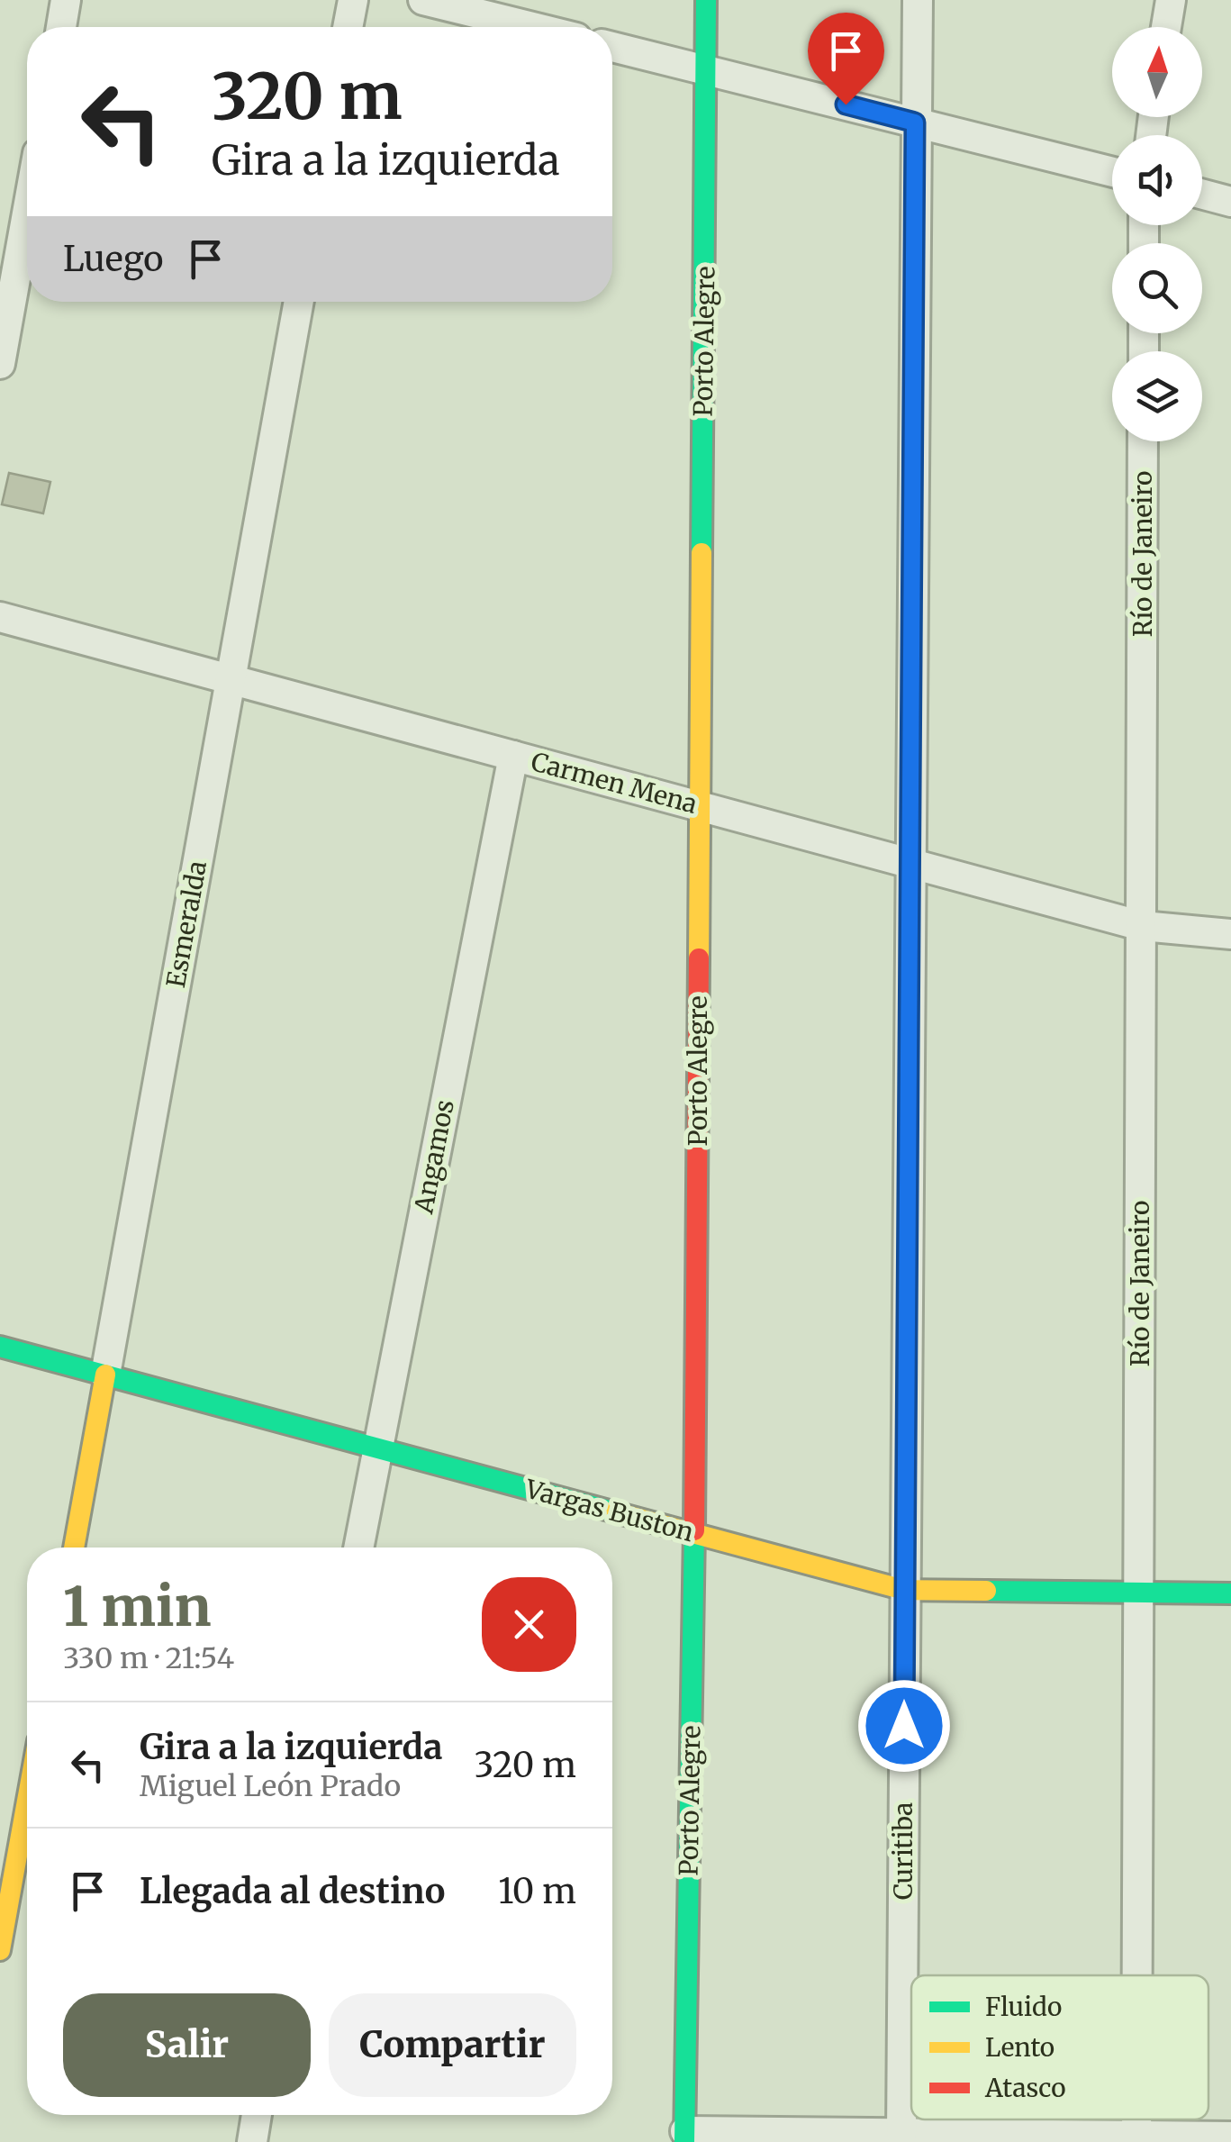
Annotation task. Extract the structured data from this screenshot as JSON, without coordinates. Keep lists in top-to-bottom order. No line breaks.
{"streets":{"street":["Porto Alegre","Río de Janeiro","Carmen Mena","Esmeralda","Angamos","Vargas Buston","Curitiba"]},"crossings":[["Porto Alegre","Carmen Mena"],["Porto Alegre","Vargas Buston"],["Río de Janeiro","Carmen Mena"],["Río de Janeiro","Vargas Buston"],["Carmen Mena","Esmeralda"],["Carmen Mena","Angamos"],["Carmen Mena","Curitiba"],["Esmeralda","Vargas Buston"],["Angamos","Vargas Buston"],["Vargas Buston","Curitiba"]],"legend":["Fluido","Lento","Atasco"],"north":"top","page":{"turn":["320 m","Gira a la izquierda"],"then":"Luego","heading":["1 min","330 m · 21:54"],"list":[{"name":"Gira a la izquierda","note":"Miguel León Prado","value":"320 m"},{"name":"Llegada al destino","value":"10 m"}],"buttons":["Salir","Compartir"]}}
